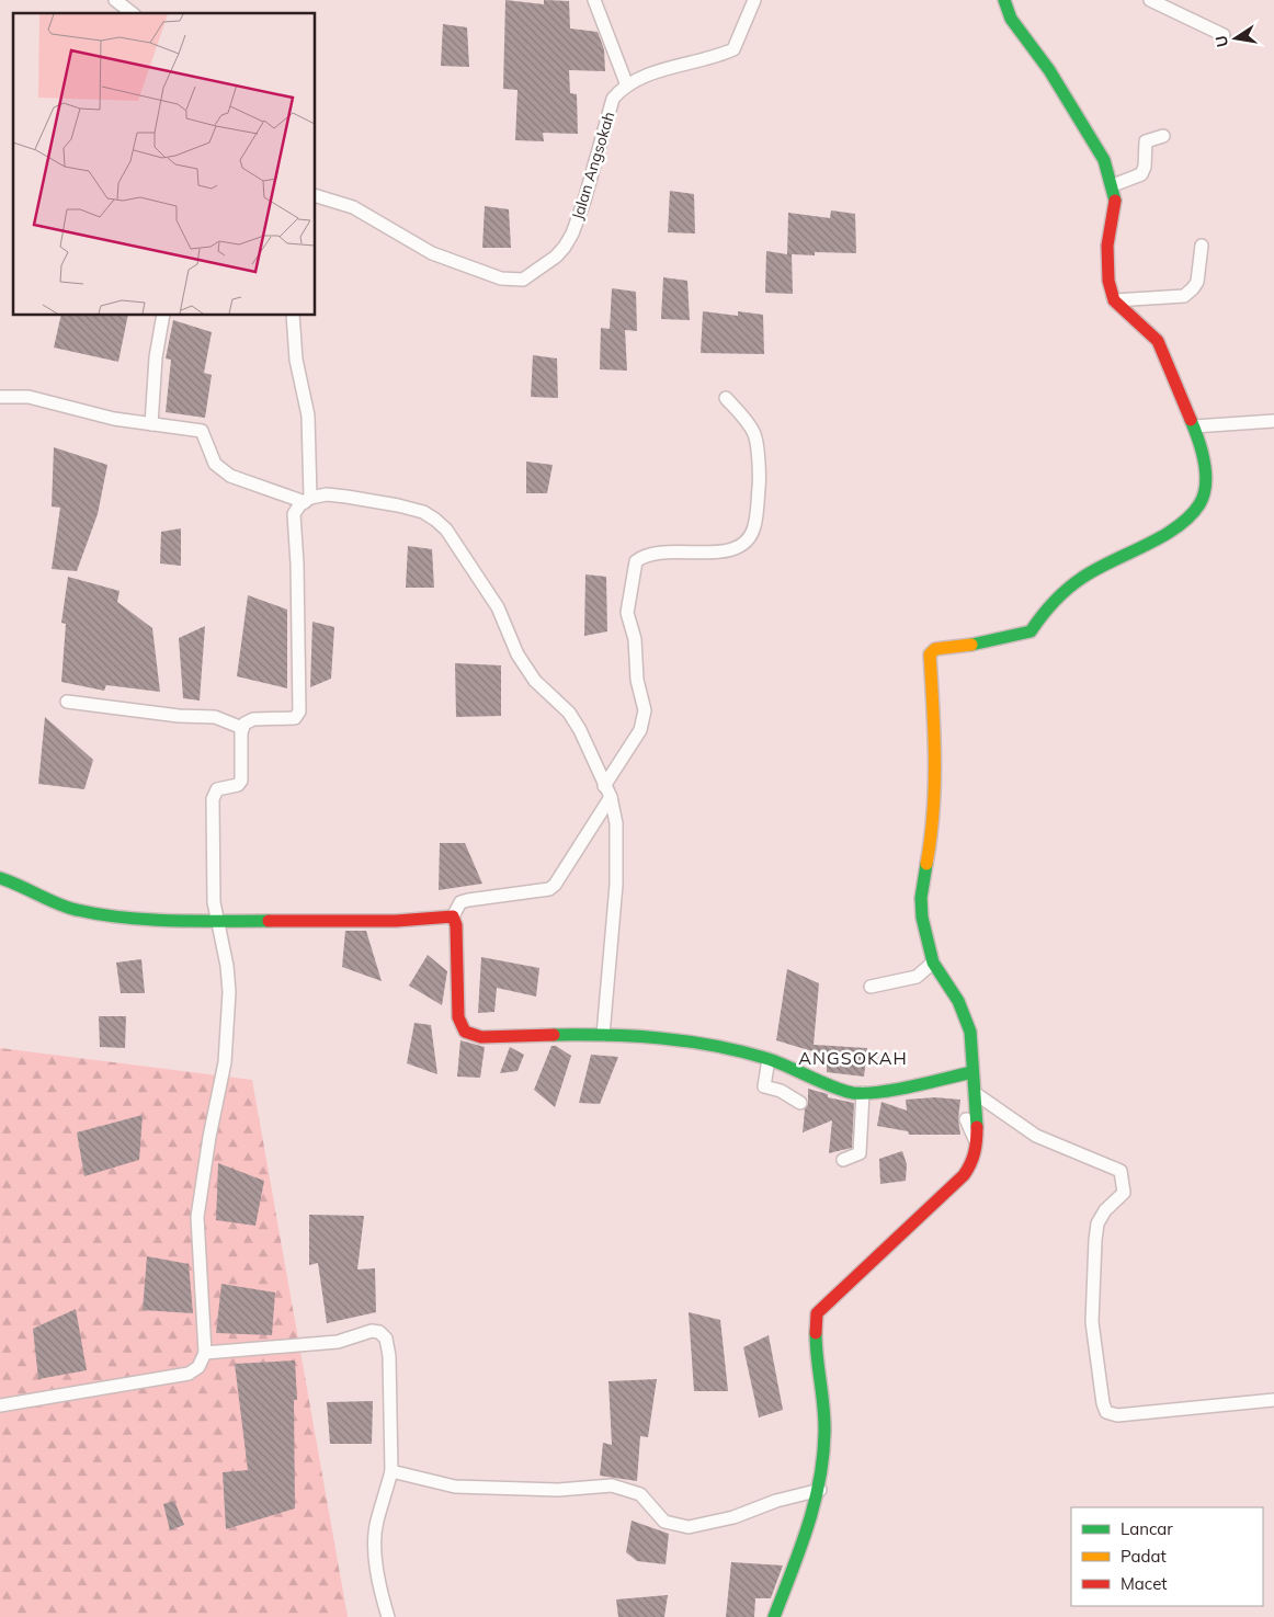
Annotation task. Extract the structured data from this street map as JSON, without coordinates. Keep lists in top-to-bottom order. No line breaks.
{"streets":{"street":["Jalan Angsokah"]},"districts":["ANGSOKAH"],"legend":["Lancar","Padat","Macet"],"north":"left"}
